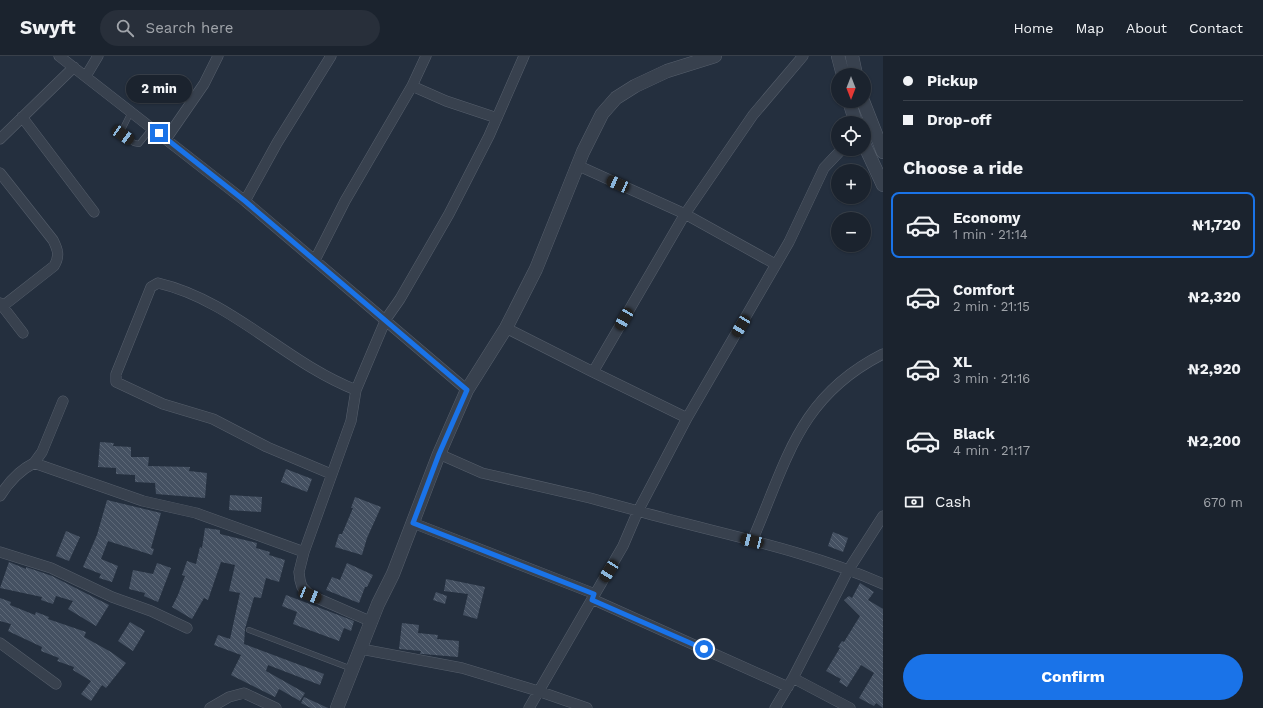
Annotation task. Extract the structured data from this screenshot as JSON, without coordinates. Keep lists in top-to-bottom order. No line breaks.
{"north":"bottom","page":{"header":"Swyft","search":"Search here","nav":["Home","Map","About","Contact"],"banner":["Pickup","Drop-off"],"map_buttons":["+","−"],"bubble":"2 min","heading":"Choose a ride","list":[{"name":"Economy","note":"1 min · 21:14","value":"₦1,720"},{"name":"Comfort","note":"2 min · 21:15","value":"₦2,320"},{"name":"XL","note":"3 min · 21:16","value":"₦2,920"},{"name":"Black","note":"4 min · 21:17","value":"₦2,200"}],"pay":["Cash","670 m"],"buttons":"Confirm"}}
